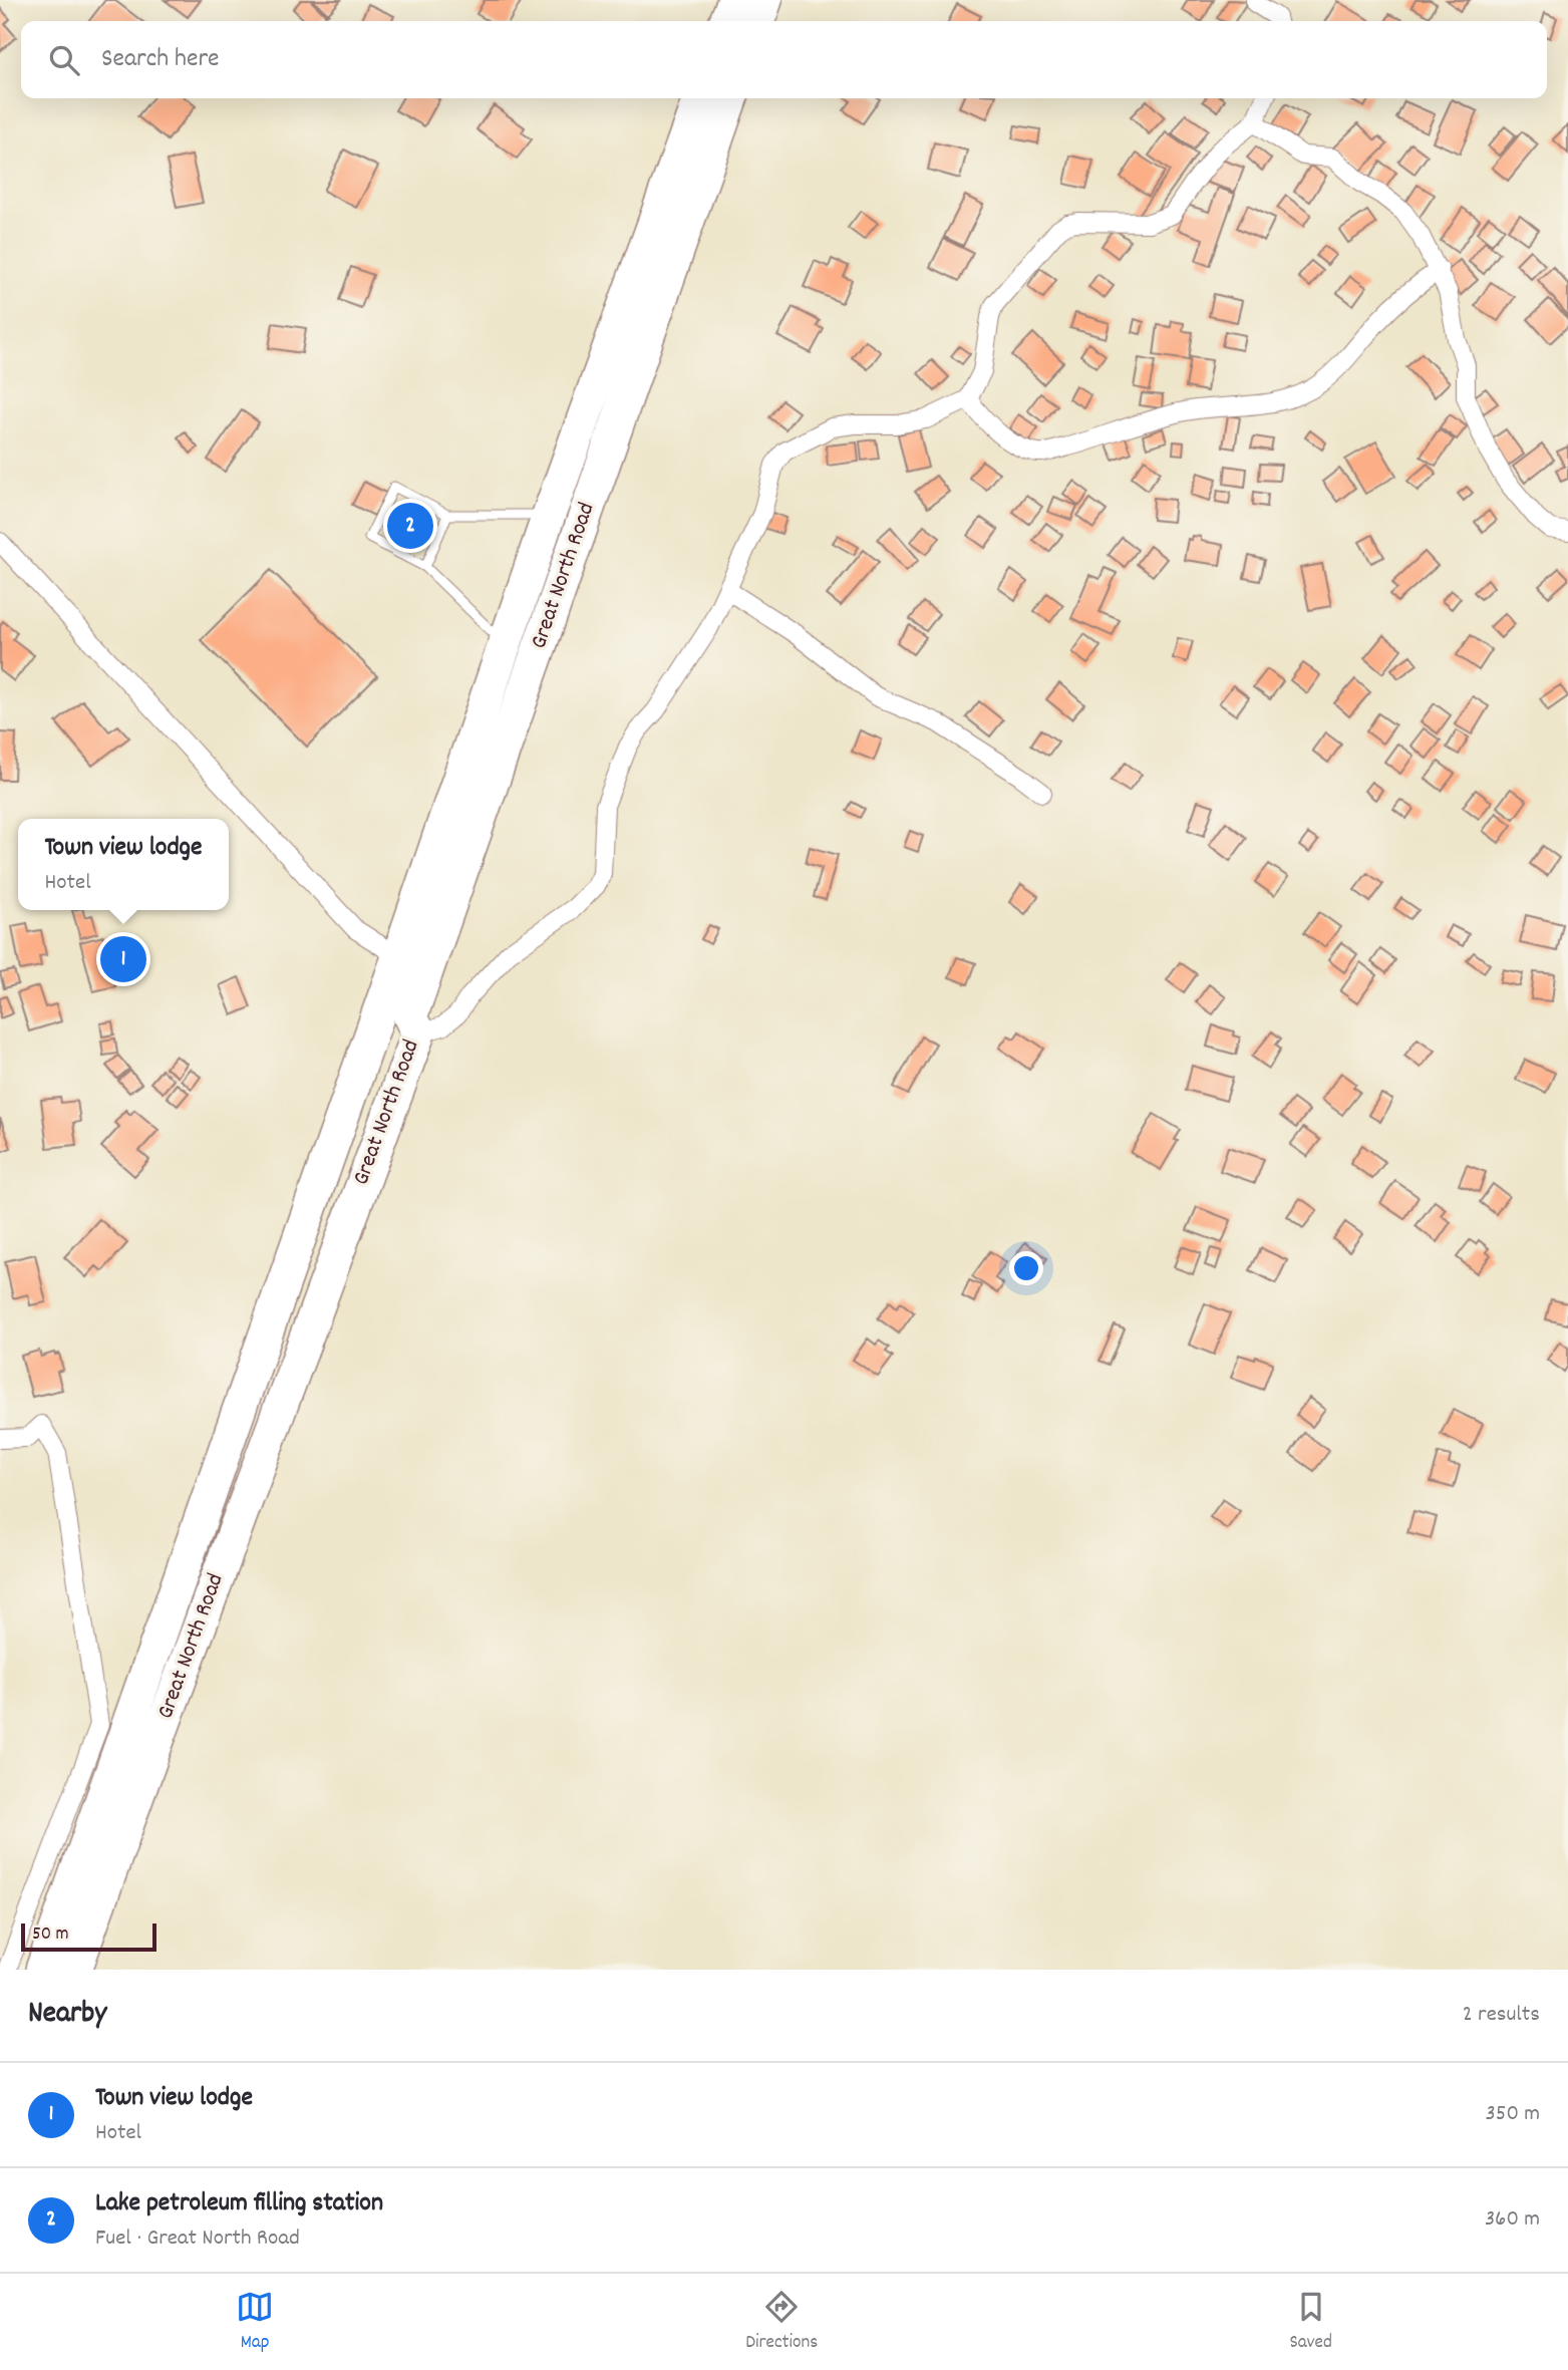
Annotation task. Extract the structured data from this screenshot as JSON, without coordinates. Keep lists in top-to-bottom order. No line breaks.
{"streets":{"highway":["Great North Road"]},"scale_bar":"50 m","page":{"search":"Search here","pins":["2","1"],"popup":["Town view lodge","Hotel"],"scale":"50 m","heading":["Nearby","2 results"],"list":[{"mark":"1","name":"Town view lodge","note":"Hotel","value":"350 m"},{"mark":"2","name":"Lake petroleum filling station","note":"Fuel · Great North Road","value":"360 m"}],"nav":["Map","Directions","Saved"]}}
